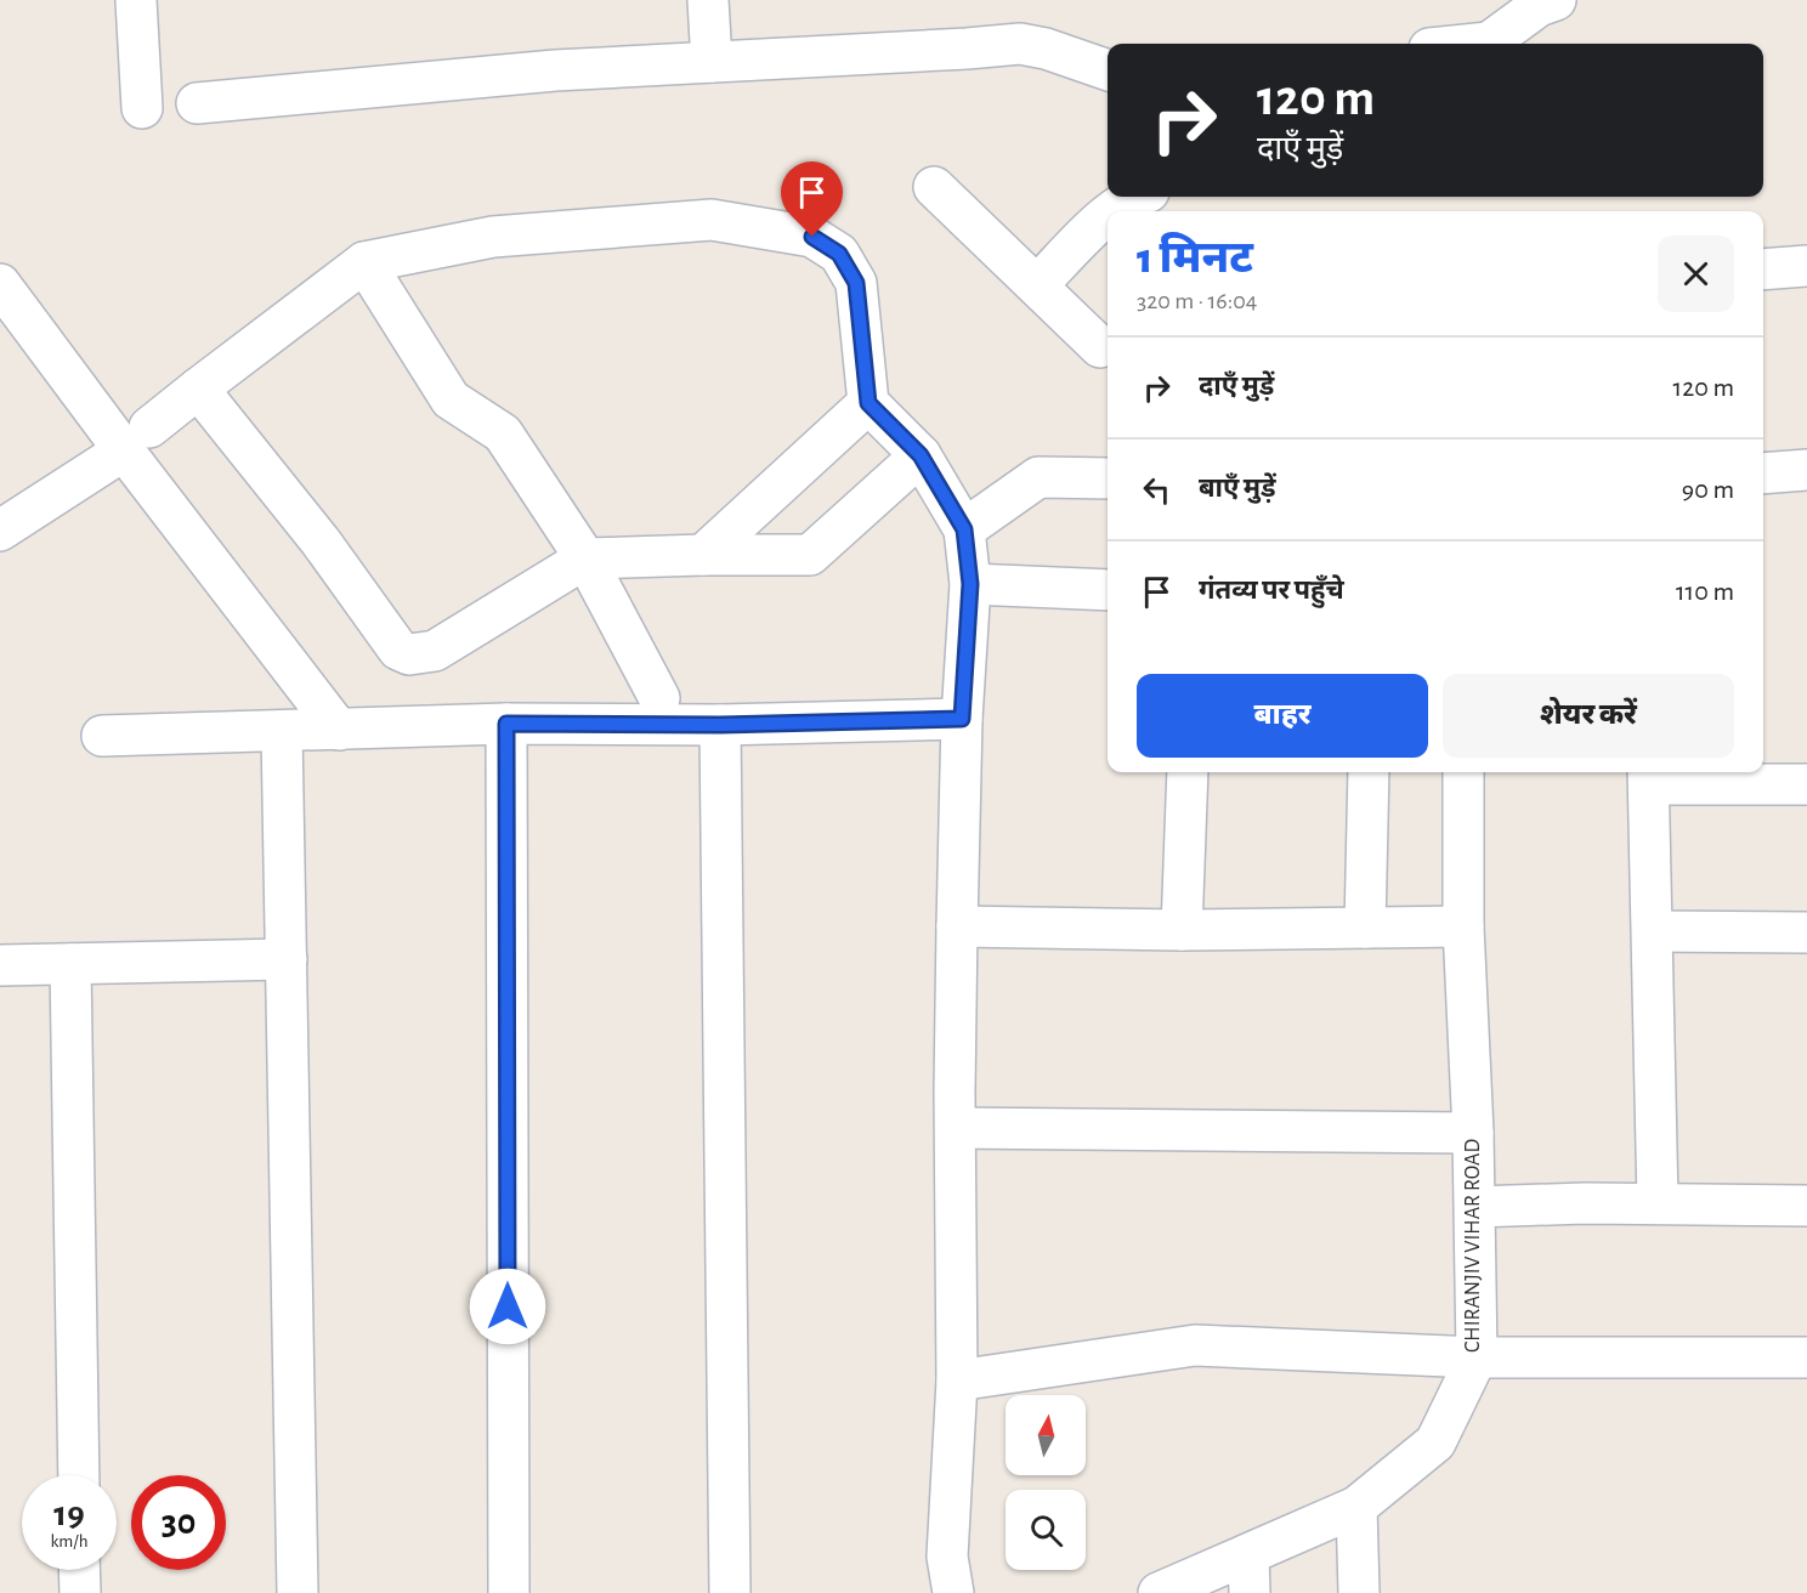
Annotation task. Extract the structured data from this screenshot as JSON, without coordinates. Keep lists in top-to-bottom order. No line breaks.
{"streets":{"street":["CHIRANJIV VIHAR ROAD"]},"north":"top","page":{"turn":["120 m","दाएँ मुड़ें"],"heading":["1 मिनट","320 m · 16:04"],"list":[{"name":"दाएँ मुड़ें","value":"120 m"},{"name":"बाएँ मुड़ें","value":"90 m"},{"name":"गंतव्य पर पहुँचे","value":"110 m"}],"buttons":["बाहर","शेयर करें"],"speed":"19 km/h","limit":"30"}}
